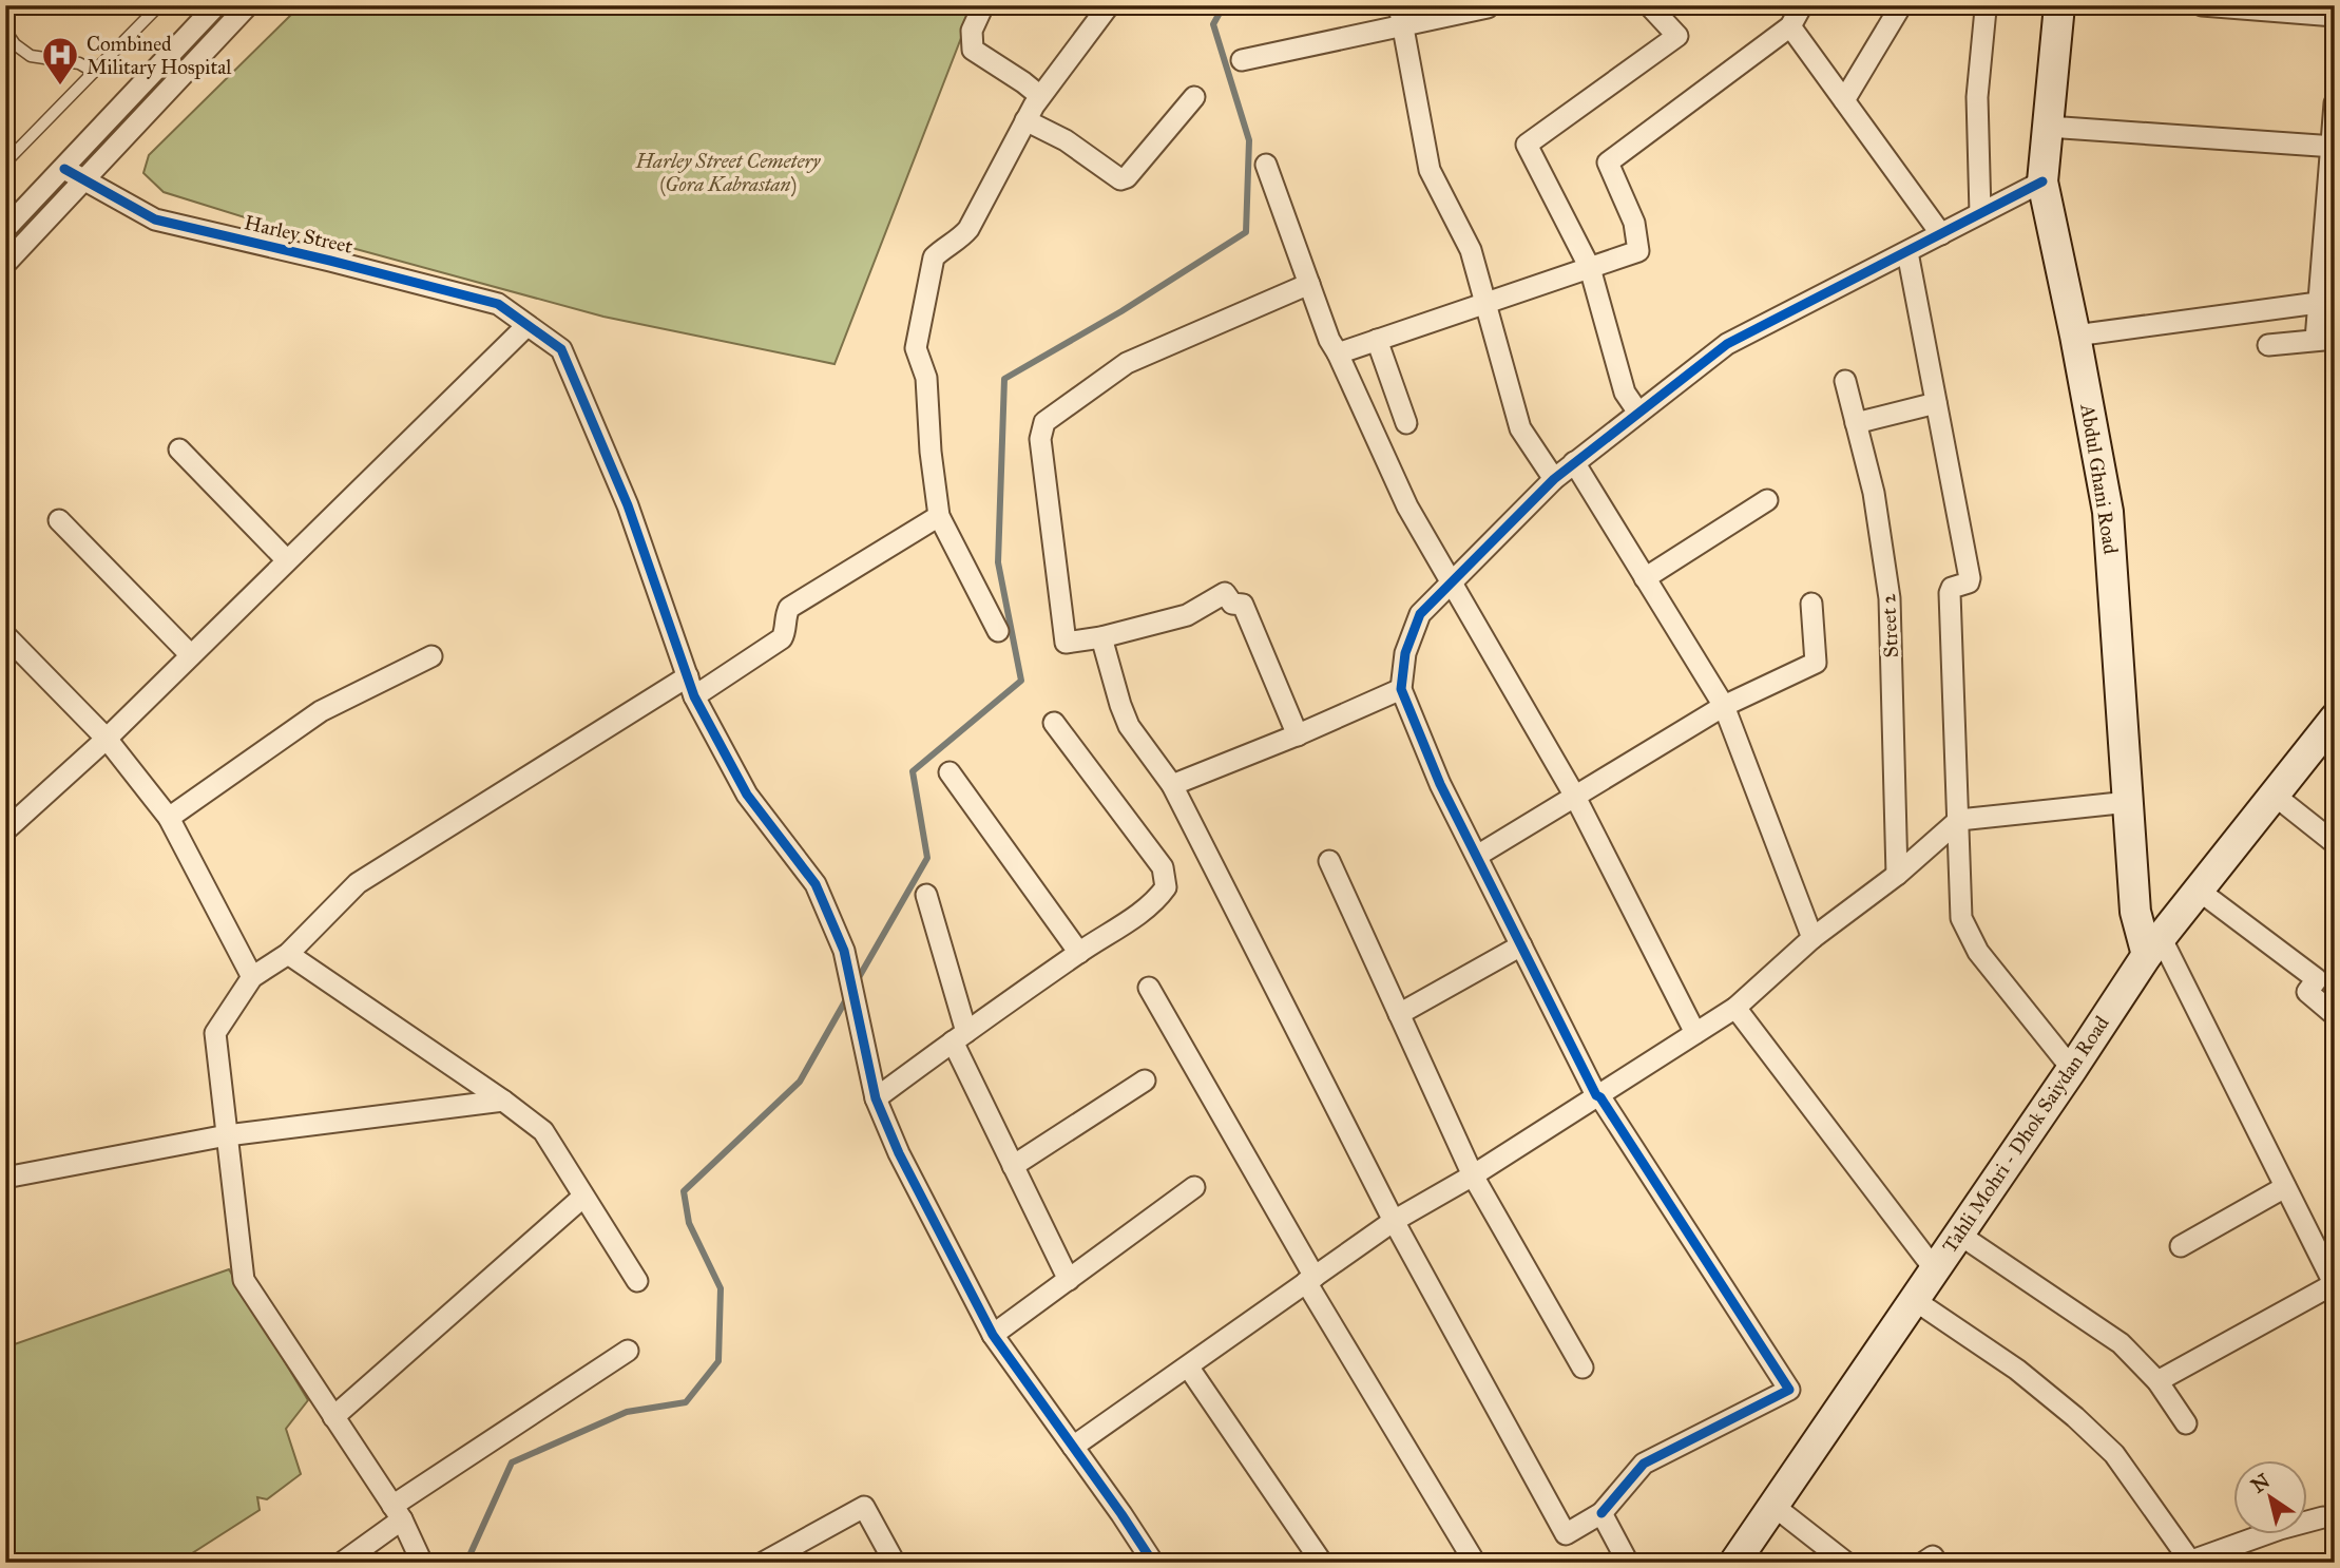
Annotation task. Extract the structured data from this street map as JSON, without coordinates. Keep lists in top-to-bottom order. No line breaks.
{"streets":{"street":["Harley Street","Abdul Ghani Road","Street 2","Tahli Mohri - Dhok Saiydan Road"]},"crossings":[["Abdul Ghani Road","Tahli Mohri - Dhok Saiydan Road"]],"parks":["Harley Street Cemetery (Gora Kabrastan)"],"places":{"hospital":["Combined Military Hospital"]},"north":"top left"}
